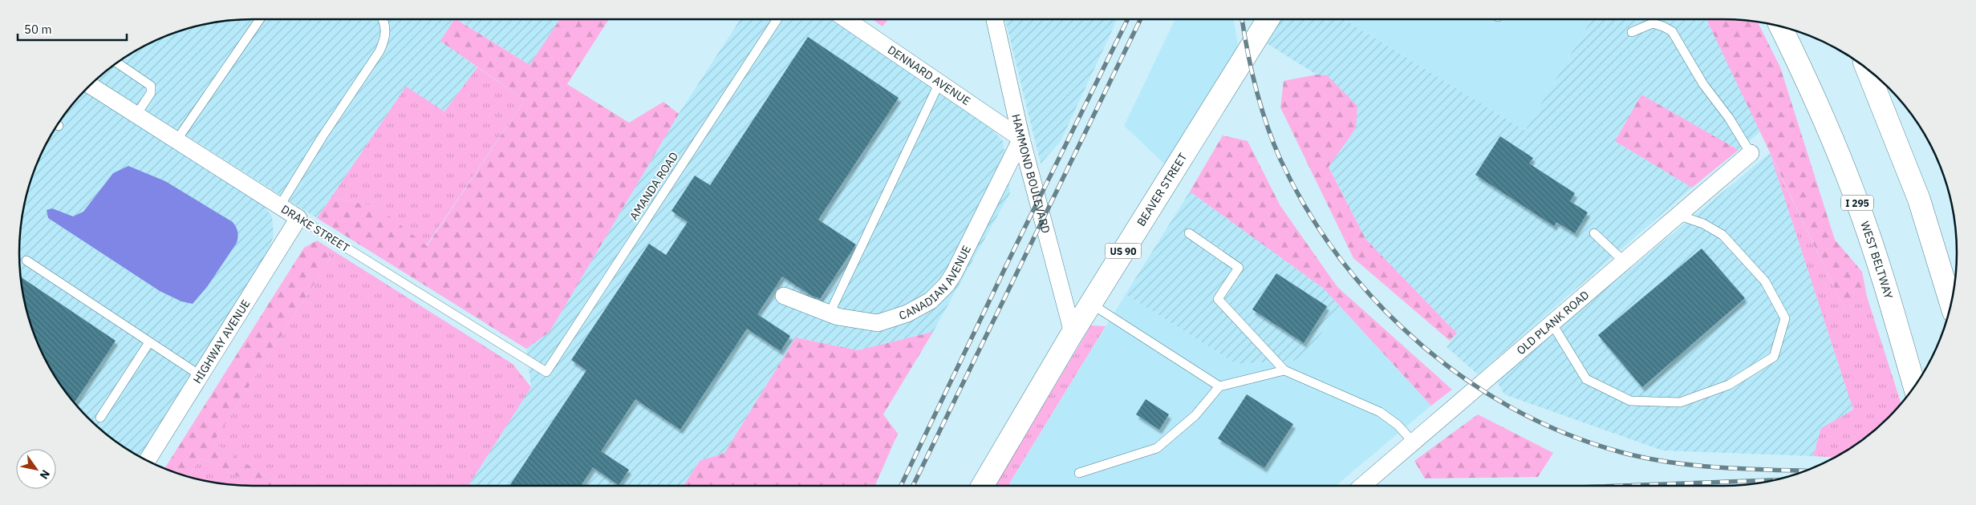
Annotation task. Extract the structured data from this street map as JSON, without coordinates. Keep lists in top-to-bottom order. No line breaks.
{"streets":{"main road":["BEAVER STREET","I 295","US 90","WEST BELTWAY"],"street":["DENNARD AVENUE","HAMMOND BOULEVARD","DRAKE STREET","CANADIAN AVENUE","OLD PLANK ROAD","HIGHWAY AVENUE"],"lane":["AMANDA ROAD"]},"crossings":[["DENNARD AVENUE","HAMMOND BOULEVARD"],["DENNARD AVENUE","CANADIAN AVENUE"],["HAMMOND BOULEVARD","BEAVER STREET"],["HAMMOND BOULEVARD","CANADIAN AVENUE"],["AMANDA ROAD","DRAKE STREET"],["DRAKE STREET","HIGHWAY AVENUE"]],"scale_bar":"50 m","north":"bottom right"}
